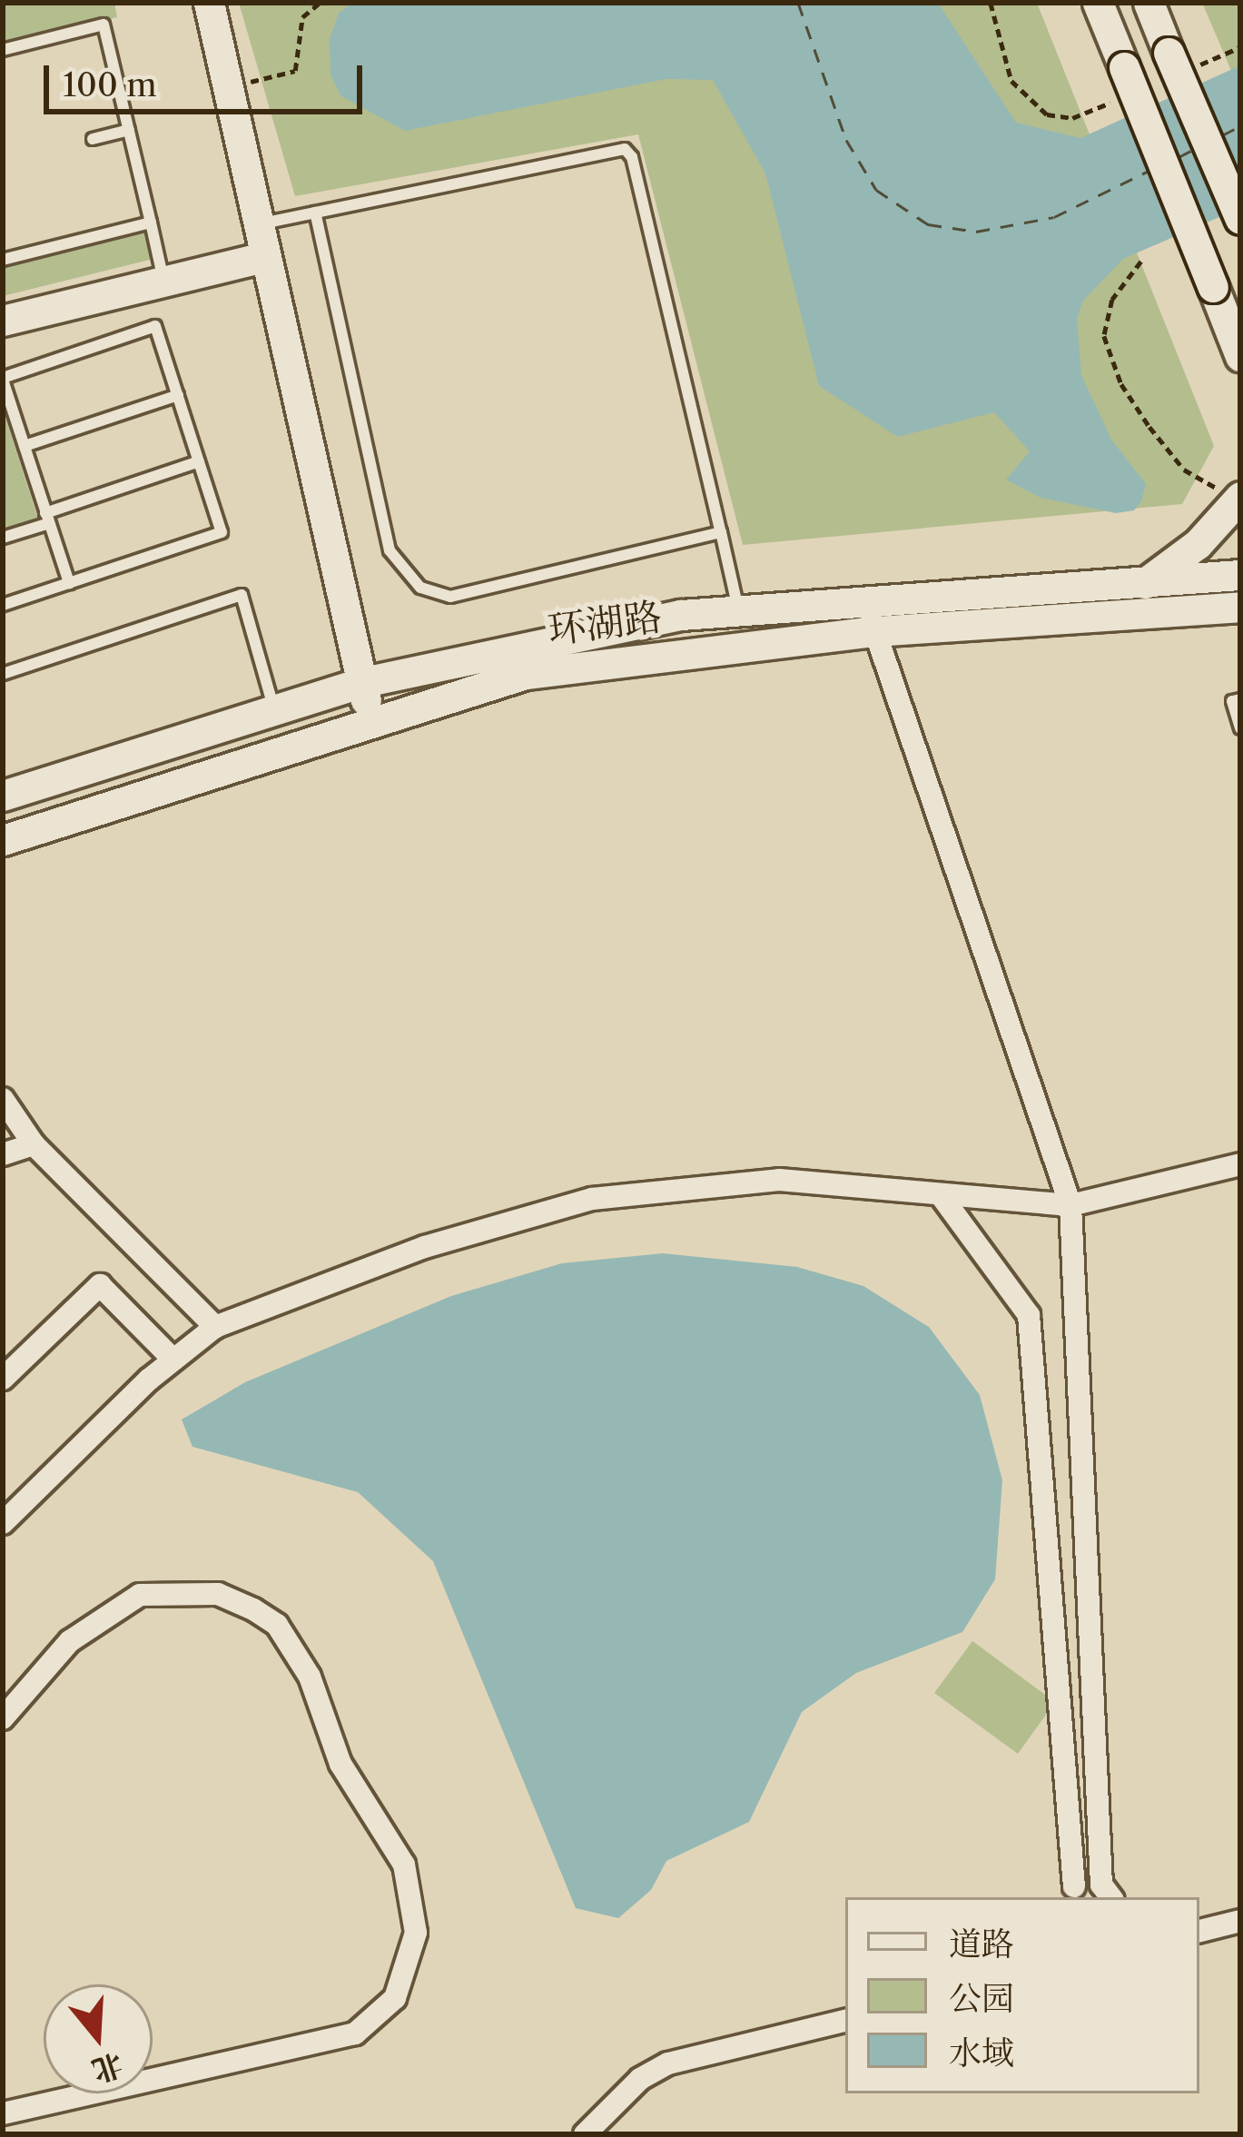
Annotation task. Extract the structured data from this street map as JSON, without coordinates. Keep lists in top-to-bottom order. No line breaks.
{"streets":{"main road":["环湖路"]},"legend":["道路","公园","水域"],"scale_bar":"100 m","north":"bottom"}
